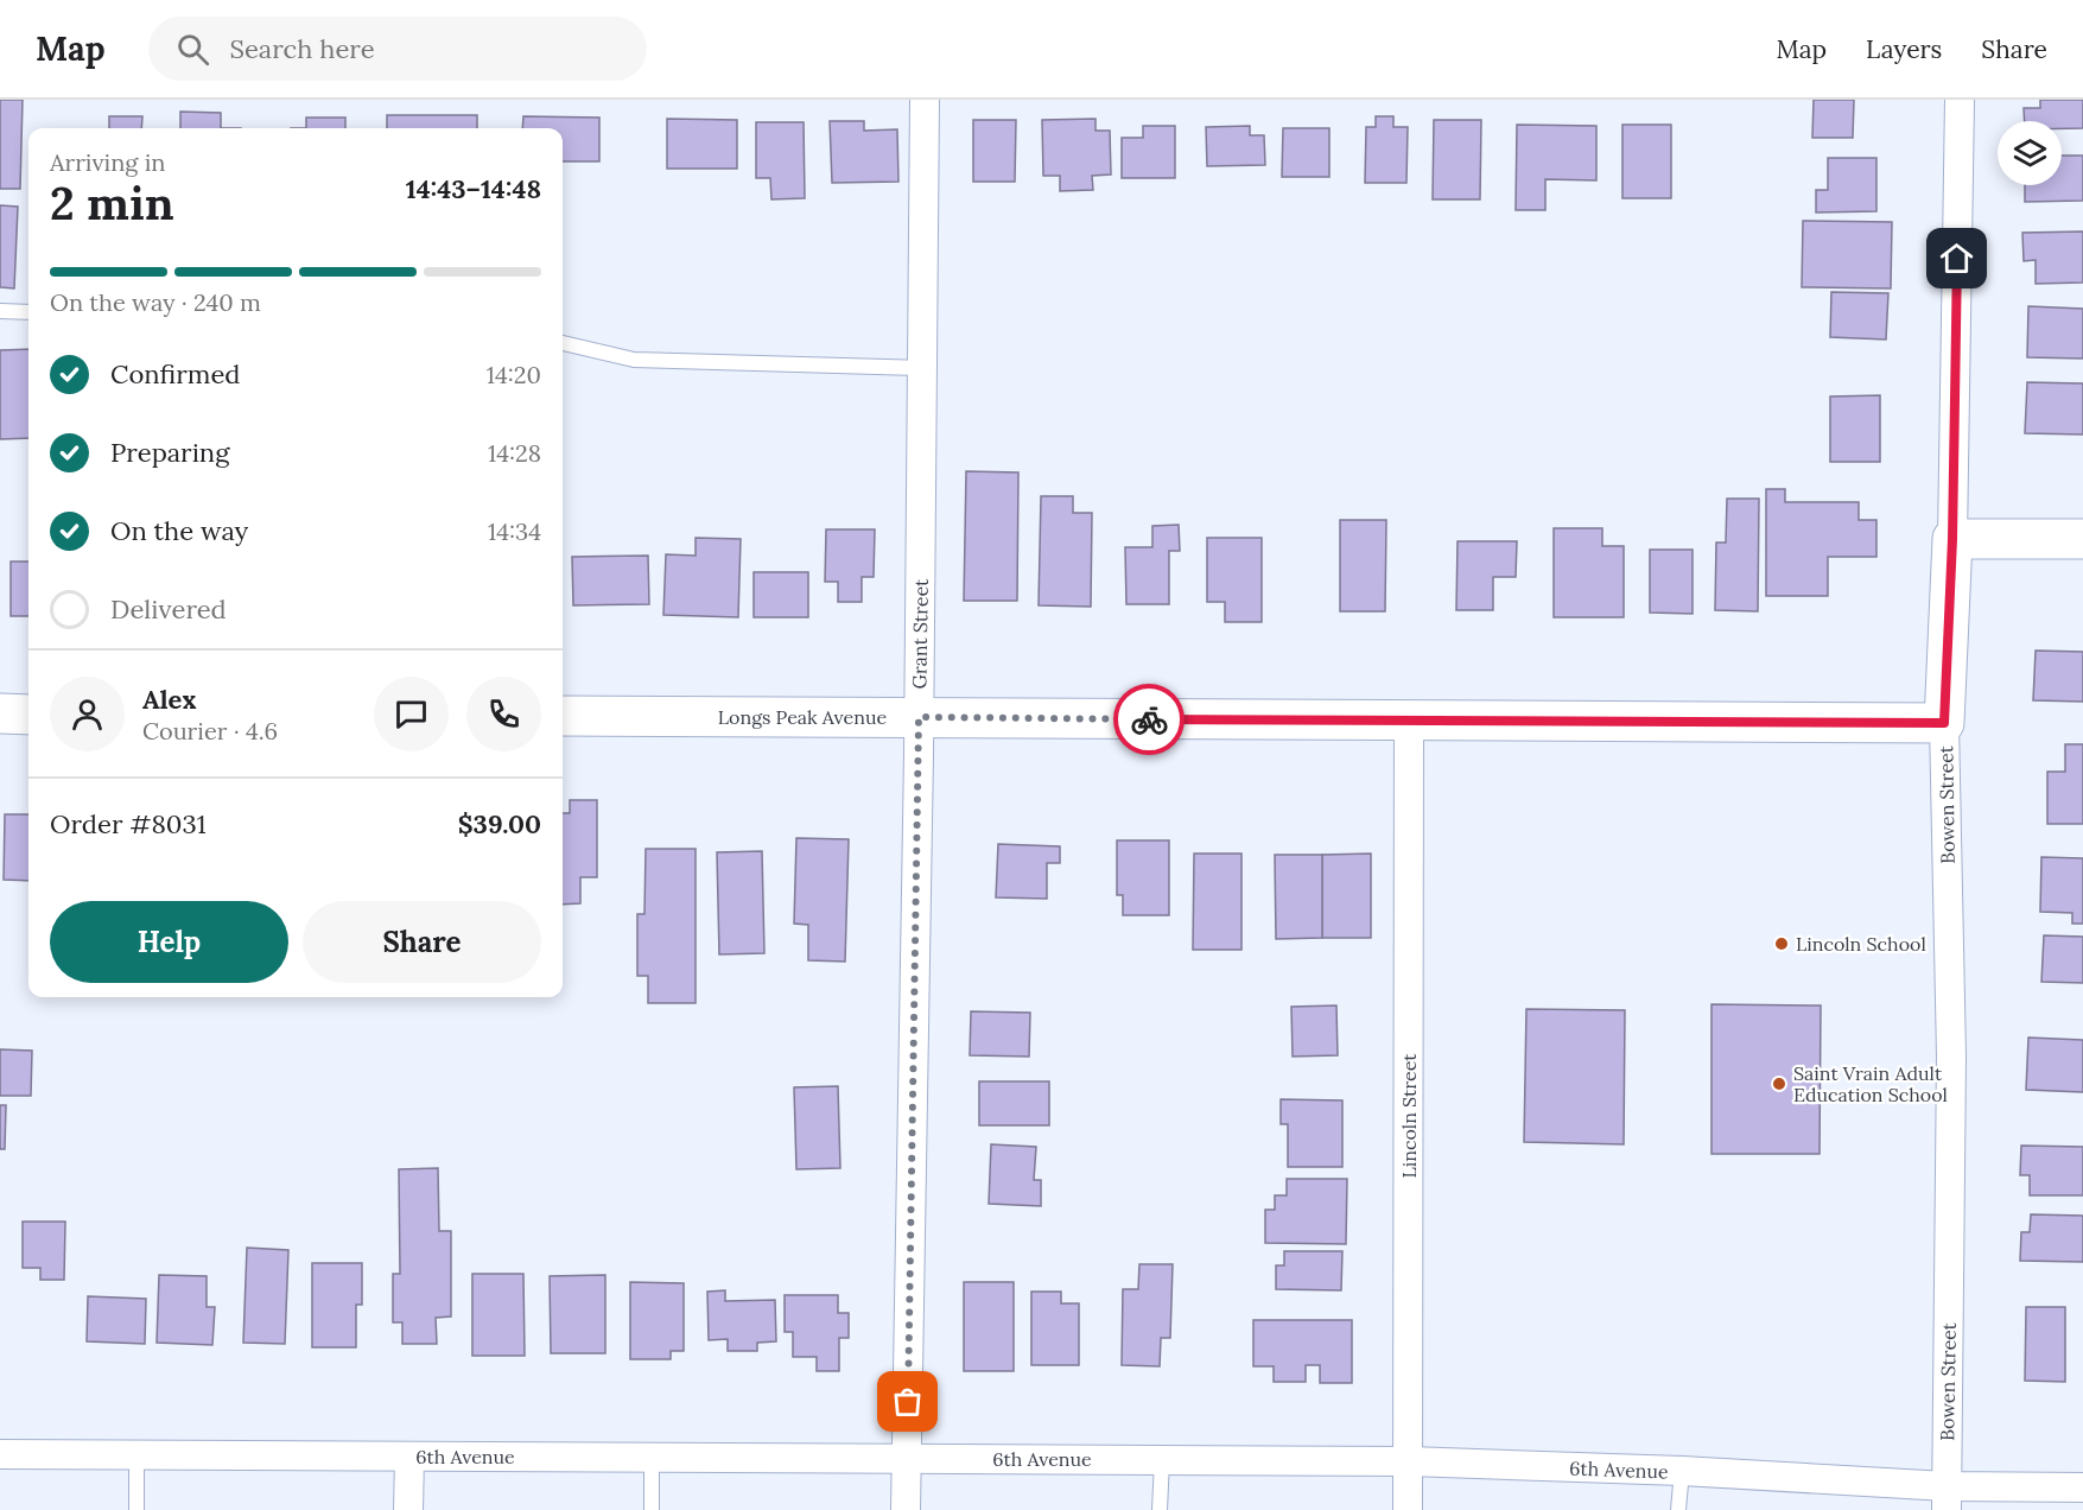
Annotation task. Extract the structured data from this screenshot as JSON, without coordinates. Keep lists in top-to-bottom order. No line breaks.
{"streets":{"street":["Grant Street","Longs Peak Avenue","Bowen Street","Lincoln Street","6th Avenue"]},"crossings":[["Grant Street","Longs Peak Avenue"],["Grant Street","6th Avenue"],["Longs Peak Avenue","Bowen Street"],["Longs Peak Avenue","Lincoln Street"],["Bowen Street","6th Avenue"],["Lincoln Street","6th Avenue"]],"places":["Lincoln School","Saint Vrain Adult Education School"],"page":{"header":"Map","search":"Search here","nav":["Map","Layers","Share"],"heading":["2 min","Arriving in","14:43–14:48"],"panel":["Alex","Courier · 4.6","Order #8031","$39.00"],"bar":"On the way · 240 m","list":[["Confirmed","14:20"],["Preparing","14:28"],["On the way","14:34"],"Delivered"],"buttons":["Help","Share"]}}
